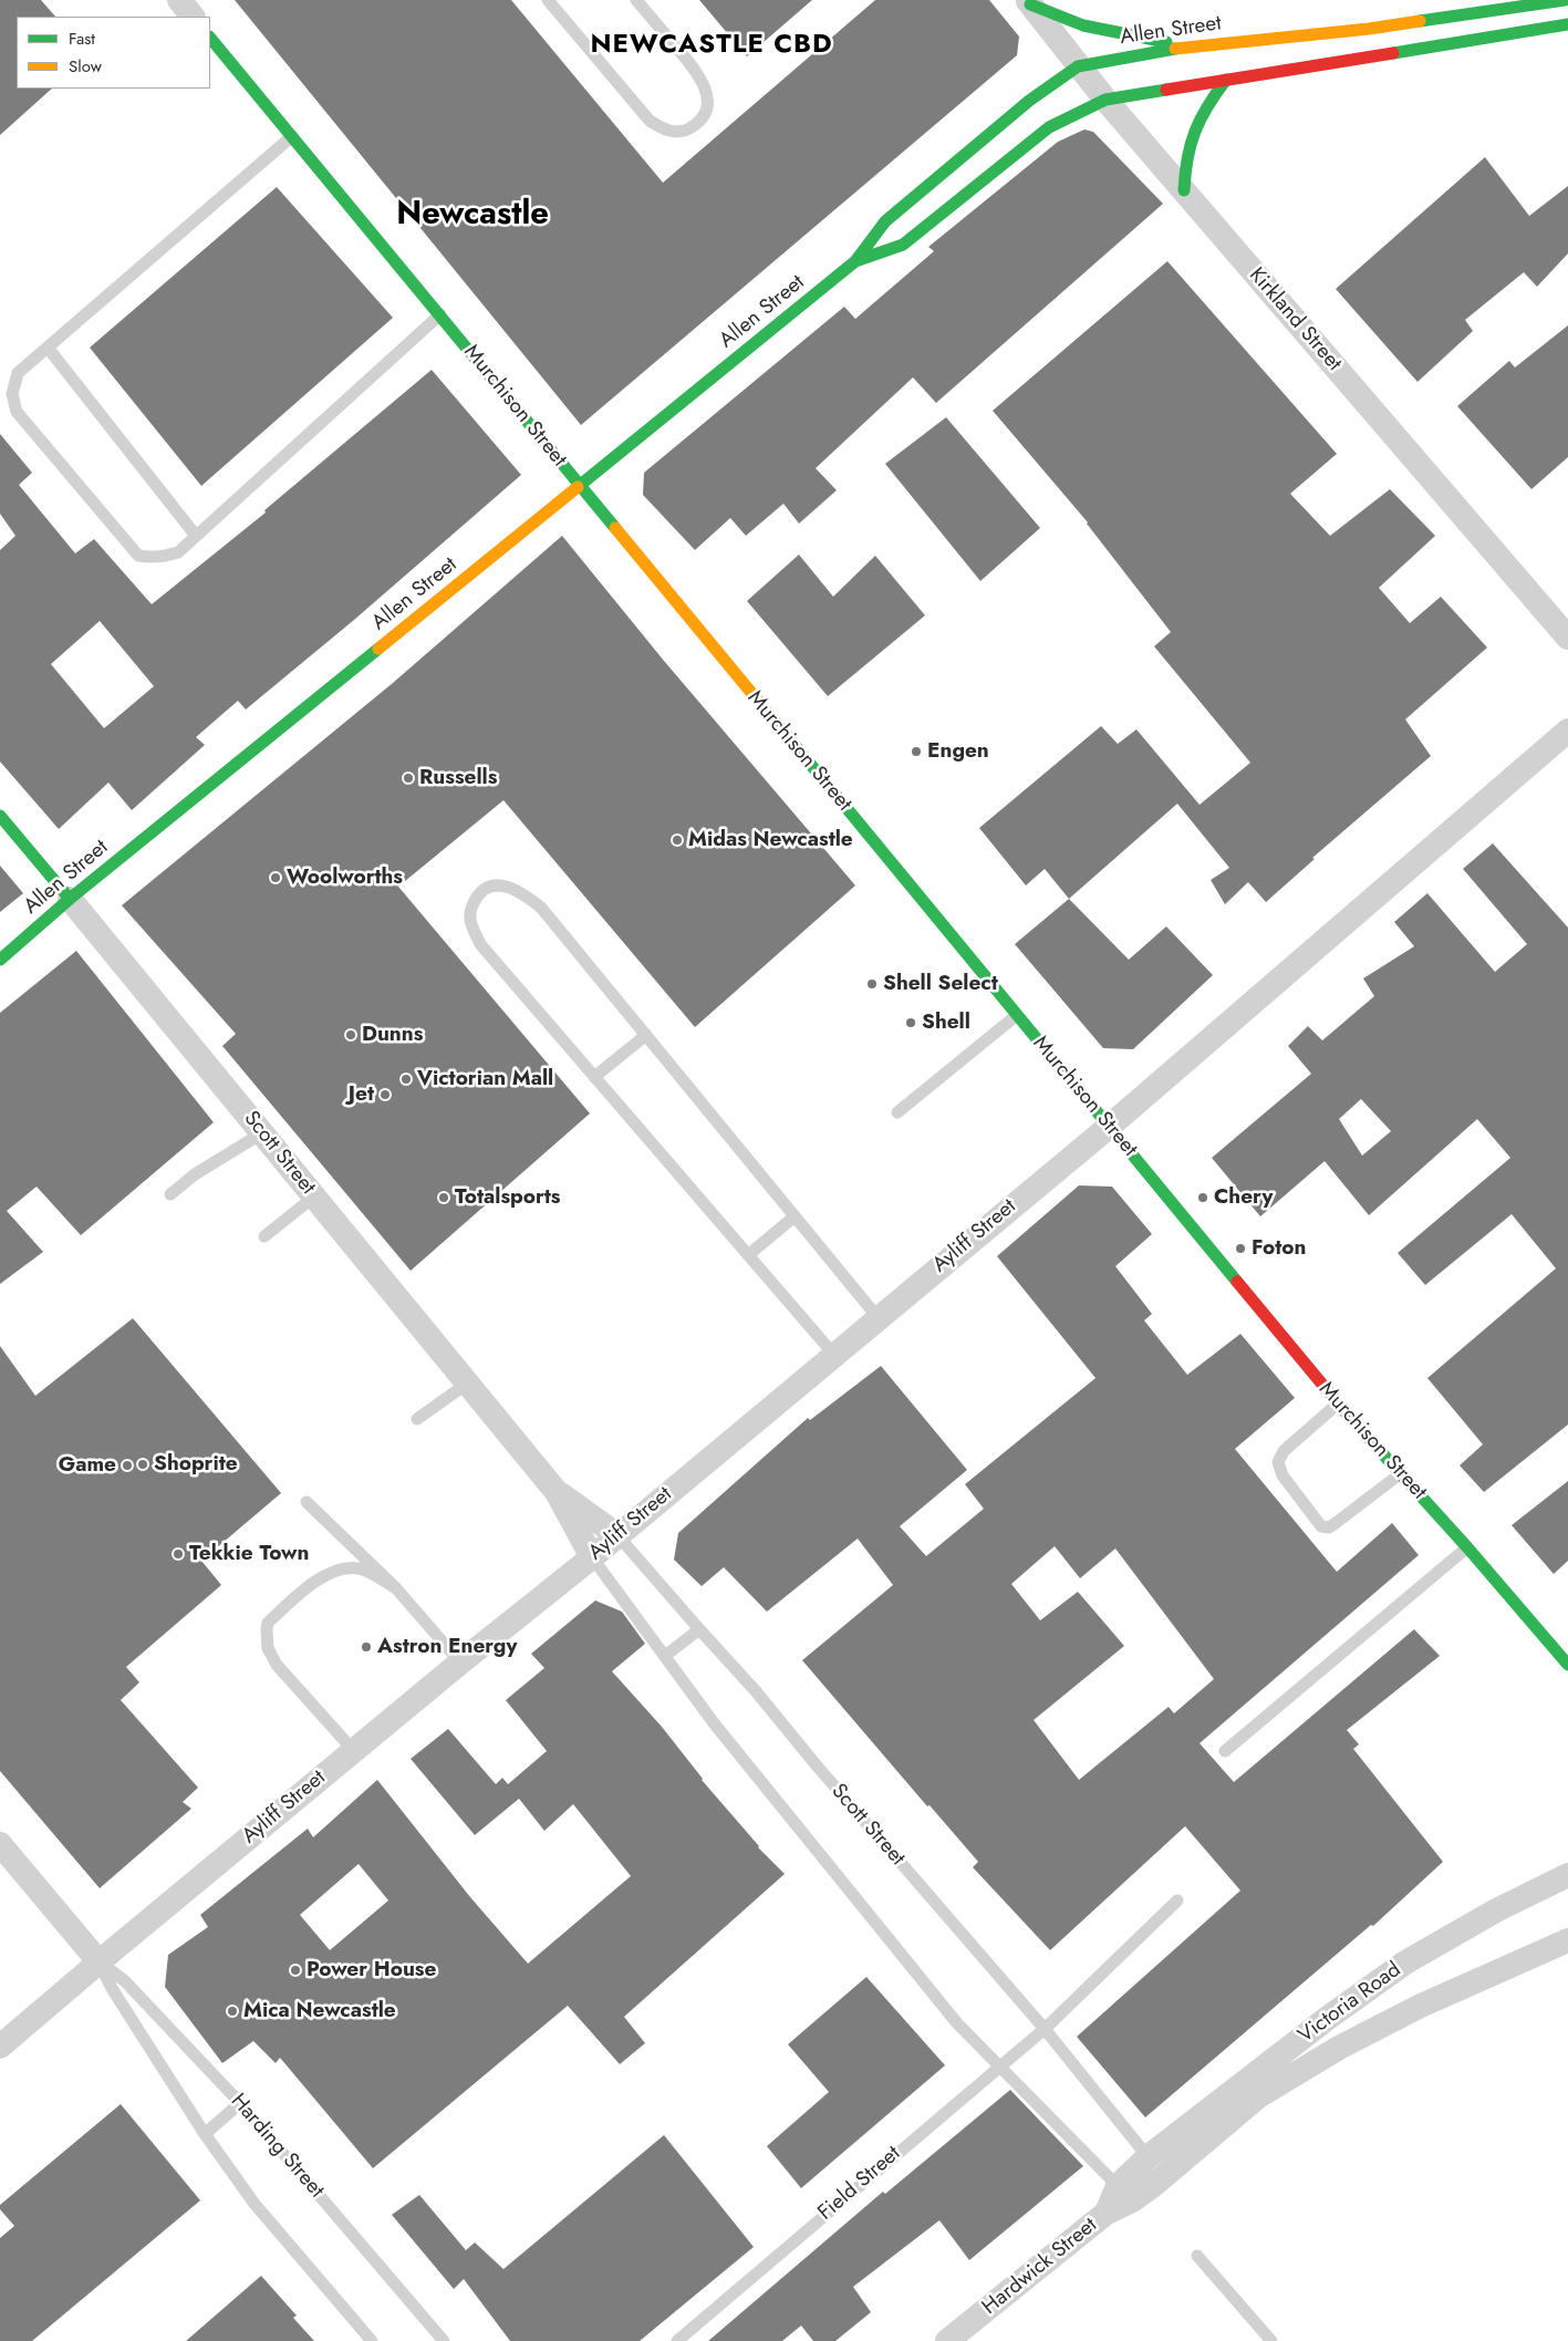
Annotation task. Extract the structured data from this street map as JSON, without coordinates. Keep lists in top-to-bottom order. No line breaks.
{"streets":{"street":["Allen Street","Kirkland Street","Murchison Street","Scott Street","Ayliff Street","Victoria Road","Harding Street","Hardwick Street"],"lane":["Field Street"]},"crossings":[["Allen Street","Kirkland Street"],["Allen Street","Murchison Street"],["Allen Street","Scott Street"],["Murchison Street","Ayliff Street"],["Scott Street","Ayliff Street"],["Scott Street","Victoria Road"],["Scott Street","Field Street"],["Scott Street","Hardwick Street"],["Ayliff Street","Harding Street"],["Victoria Road","Hardwick Street"]],"districts":["NEWCASTLE CBD","Newcastle"],"places":["Engen","Russells","Midas Newcastle","Woolworths","Shell Select","Shell","Dunns","Victorian Mall","Jet","Totalsports","Chery","Foton","Shoprite","Game","Tekkie Town","Astron Energy","Power House","Mica Newcastle"],"legend":["Fast","Slow"]}
